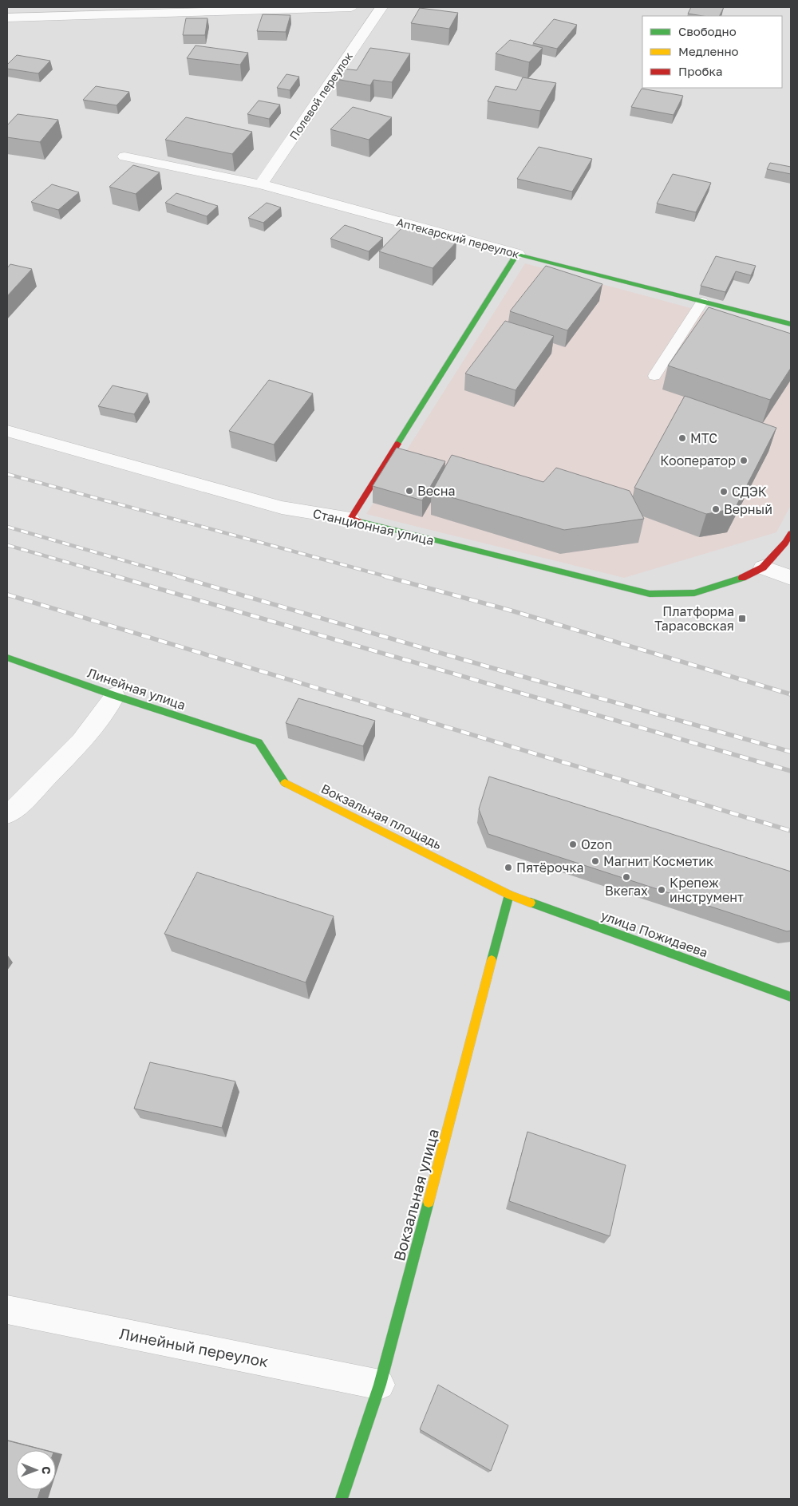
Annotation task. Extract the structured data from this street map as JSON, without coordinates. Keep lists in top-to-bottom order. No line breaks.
{"streets":{"street":["Полевой переулок","Аптекарский переулок","Станционная улица","Линейная улица","Вокзальная площадь","улица Пожидаева","Вокзальная улица","Линейный переулок"]},"crossings":[["Полевой переулок","Аптекарский переулок"],["Линейная улица","Вокзальная площадь"],["Вокзальная площадь","улица Пожидаева"],["Вокзальная площадь","Вокзальная улица"],["улица Пожидаева","Вокзальная улица"],["Вокзальная улица","Линейный переулок"]],"places":{"other":["МТС","Кооператор","Весна","СДЭК","Верный","Ozon","Магнит Косметик","Пятёрочка","Вкегах","Крепеж инструмент"],"transit":["Платформа Тарасовская"]},"legend":["Свободно","Медленно","Пробка"],"north":"right"}
